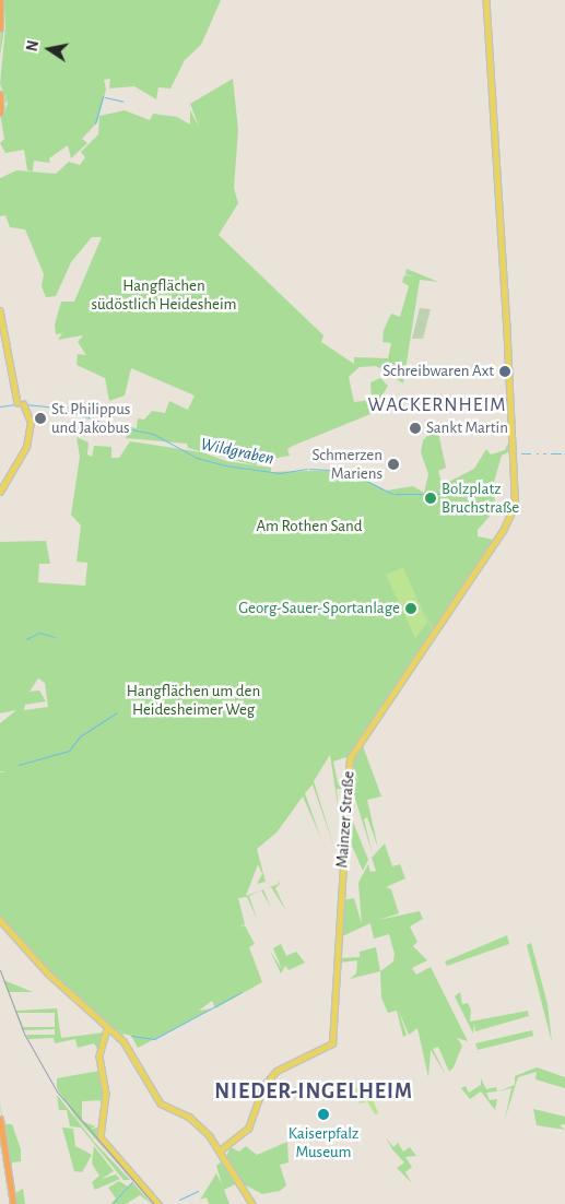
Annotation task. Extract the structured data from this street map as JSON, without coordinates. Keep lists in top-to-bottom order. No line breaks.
{"streets":{"main road":["Mainzer Straße"]},"districts":["WACKERNHEIM","NIEDER-INGELHEIM"],"water":["Wildgraben"],"parks":["Hangflächen südöstlich Heidesheim","Am Rothen Sand","Hangflächen um den Heidesheimer Weg"],"places":["Schreibwaren Axt","St. Philippus und Jakobus","Sankt Martin","Schmerzen Mariens","Bolzplatz Bruchstraße","Georg-Sauer-Sportanlage","Kaiserpfalz Museum"],"north":"left"}
